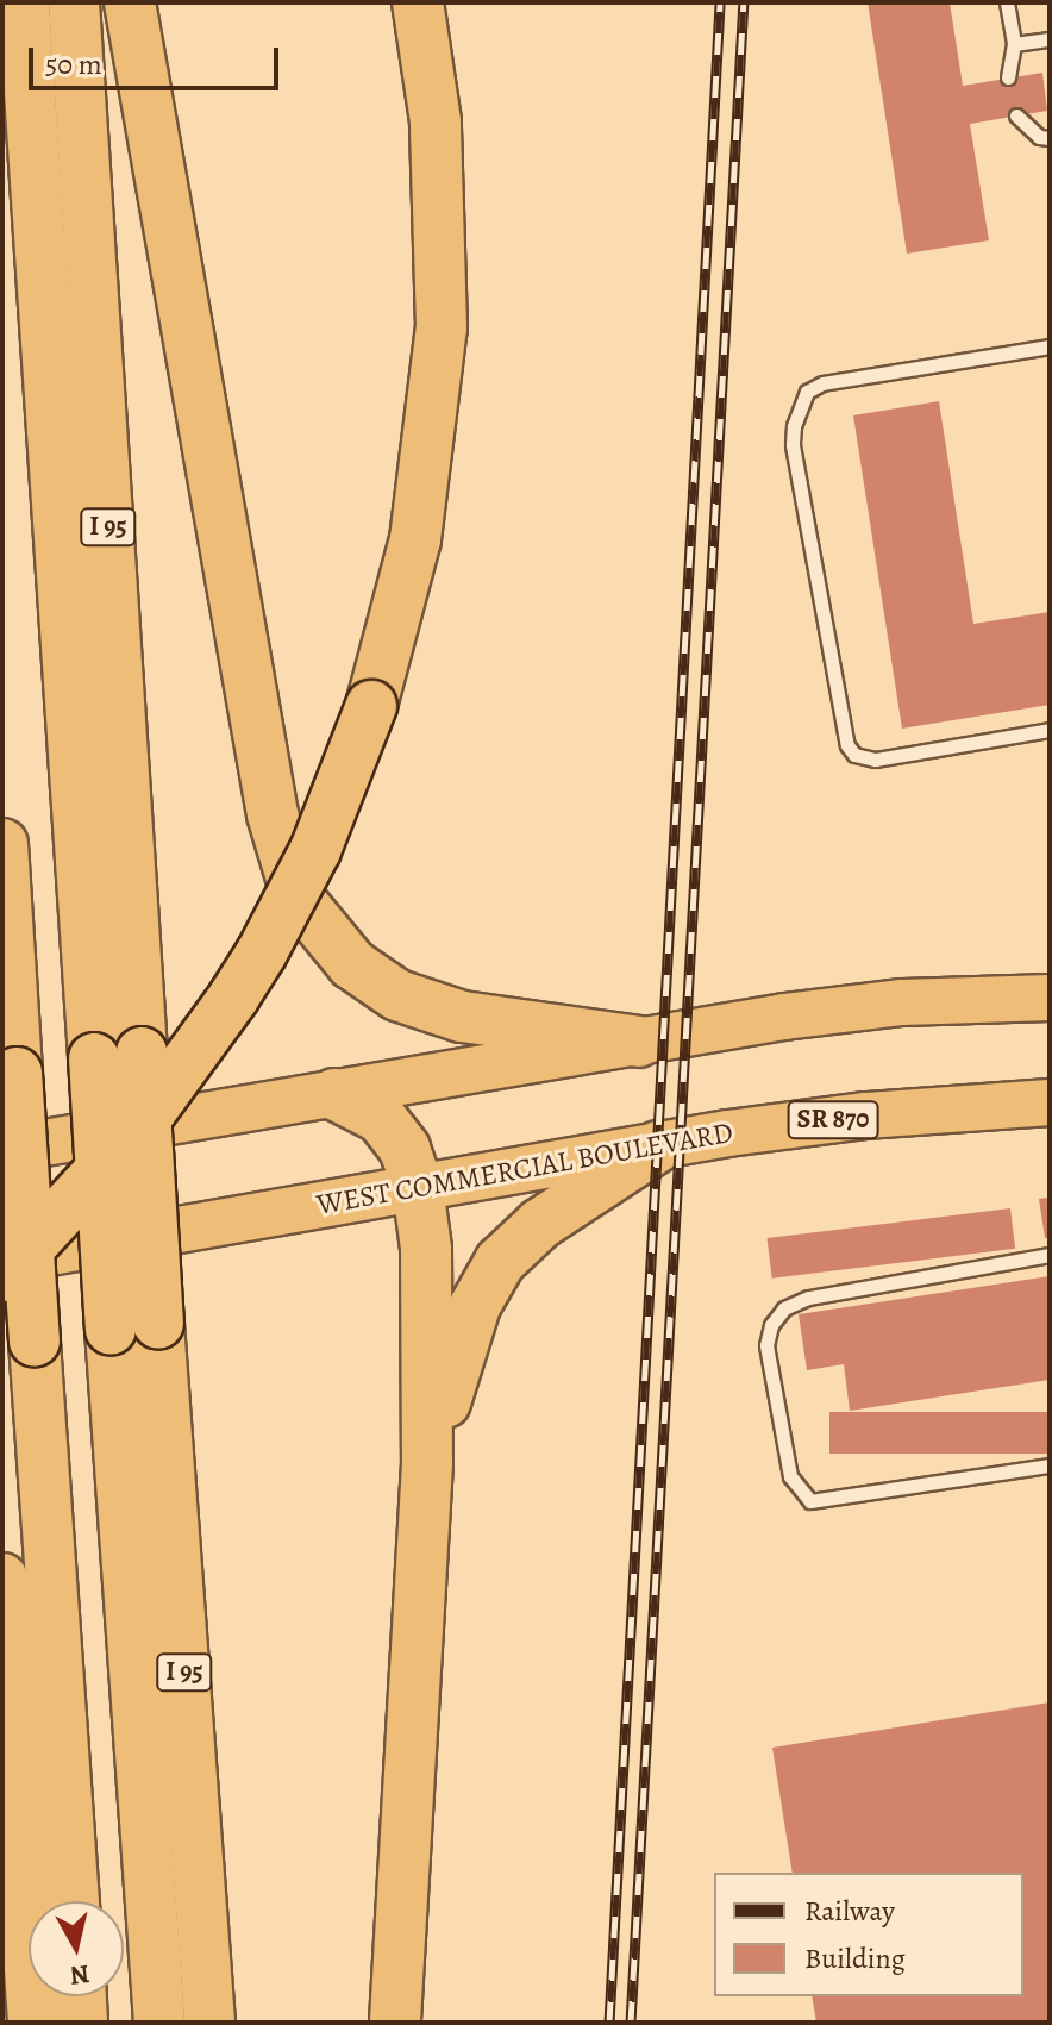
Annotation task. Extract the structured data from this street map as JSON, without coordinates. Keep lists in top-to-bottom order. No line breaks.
{"streets":{"highway":["I 95","SR 870","WEST COMMERCIAL BOULEVARD"]},"legend":["Railway","Building"],"scale_bar":"50 m","north":"bottom"}
